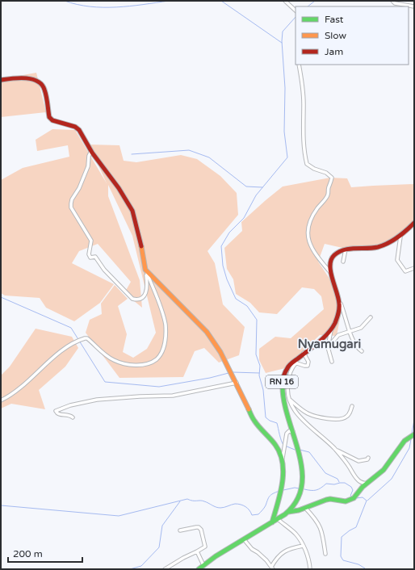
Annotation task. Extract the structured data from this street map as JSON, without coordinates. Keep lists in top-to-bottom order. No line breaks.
{"streets":{"main road":["RN 16"]},"districts":["Nyamugari"],"legend":["Fast","Slow","Jam"],"scale_bar":"200 m"}
